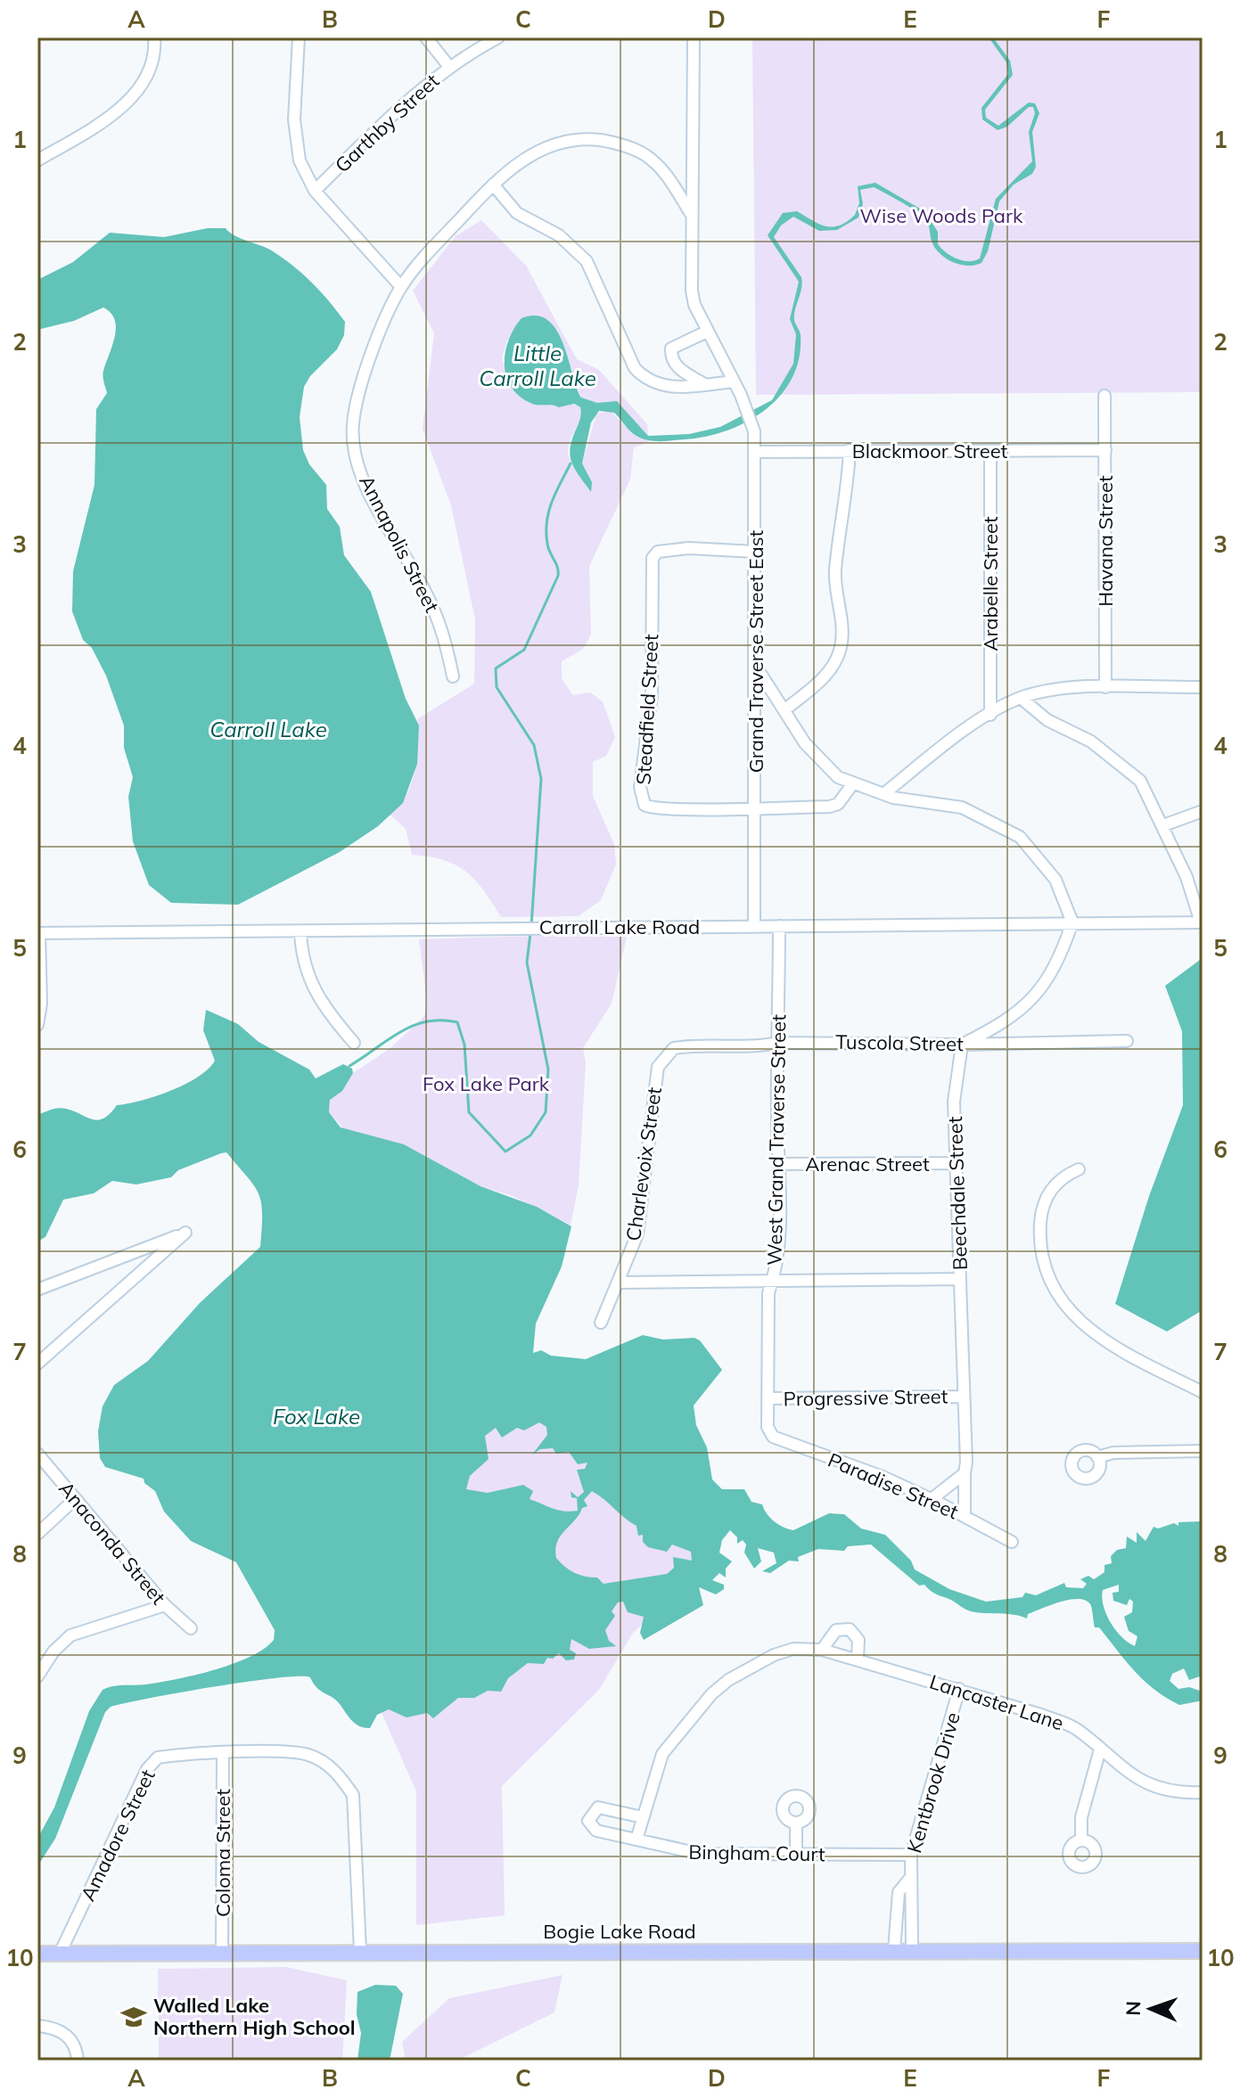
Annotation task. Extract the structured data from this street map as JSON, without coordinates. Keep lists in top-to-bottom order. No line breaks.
{"streets":{"main road":["Bogie Lake Road"],"street":["Garthby Street","Blackmoor Street","Havana Street","Annapolis Street","Arabelle Street","Grand Traverse Street East","Steadfield Street","Carroll Lake Road","Tuscola Street","West Grand Traverse Street","Charlevoix Street","Arenac Street","Beechdale Street","Progressive Street","Paradise Street","Anaconda Street","Lancaster Lane","Kentbrook Drive","Amadore Street","Coloma Street","Bingham Court"]},"crossings":[["Blackmoor Street","Havana Street"],["Blackmoor Street","Arabelle Street"],["Blackmoor Street","Grand Traverse Street East"],["Grand Traverse Street East","Steadfield Street"],["Grand Traverse Street East","Carroll Lake Road"],["Carroll Lake Road","West Grand Traverse Street"],["Tuscola Street","West Grand Traverse Street"],["Tuscola Street","Charlevoix Street"],["Tuscola Street","Beechdale Street"],["West Grand Traverse Street","Arenac Street"],["West Grand Traverse Street","Progressive Street"],["West Grand Traverse Street","Paradise Street"],["Arenac Street","Beechdale Street"],["Beechdale Street","Progressive Street"],["Beechdale Street","Paradise Street"],["Lancaster Lane","Kentbrook Drive"],["Lancaster Lane","Bingham Court"],["Kentbrook Drive","Bingham Court"],["Kentbrook Drive","Bogie Lake Road"],["Amadore Street","Coloma Street"],["Amadore Street","Bogie Lake Road"],["Coloma Street","Bogie Lake Road"]],"water":["Little Carroll Lake","Carroll Lake","Fox Lake"],"parks":["Wise Woods Park","Fox Lake Park"],"places":{"school or university":["Walled Lake Northern High School"]},"north":"left","grid":{"columns":["A","B","C","D","E","F"],"rows":["1","2","3","4","5","6","7","8","9","10"]}}
